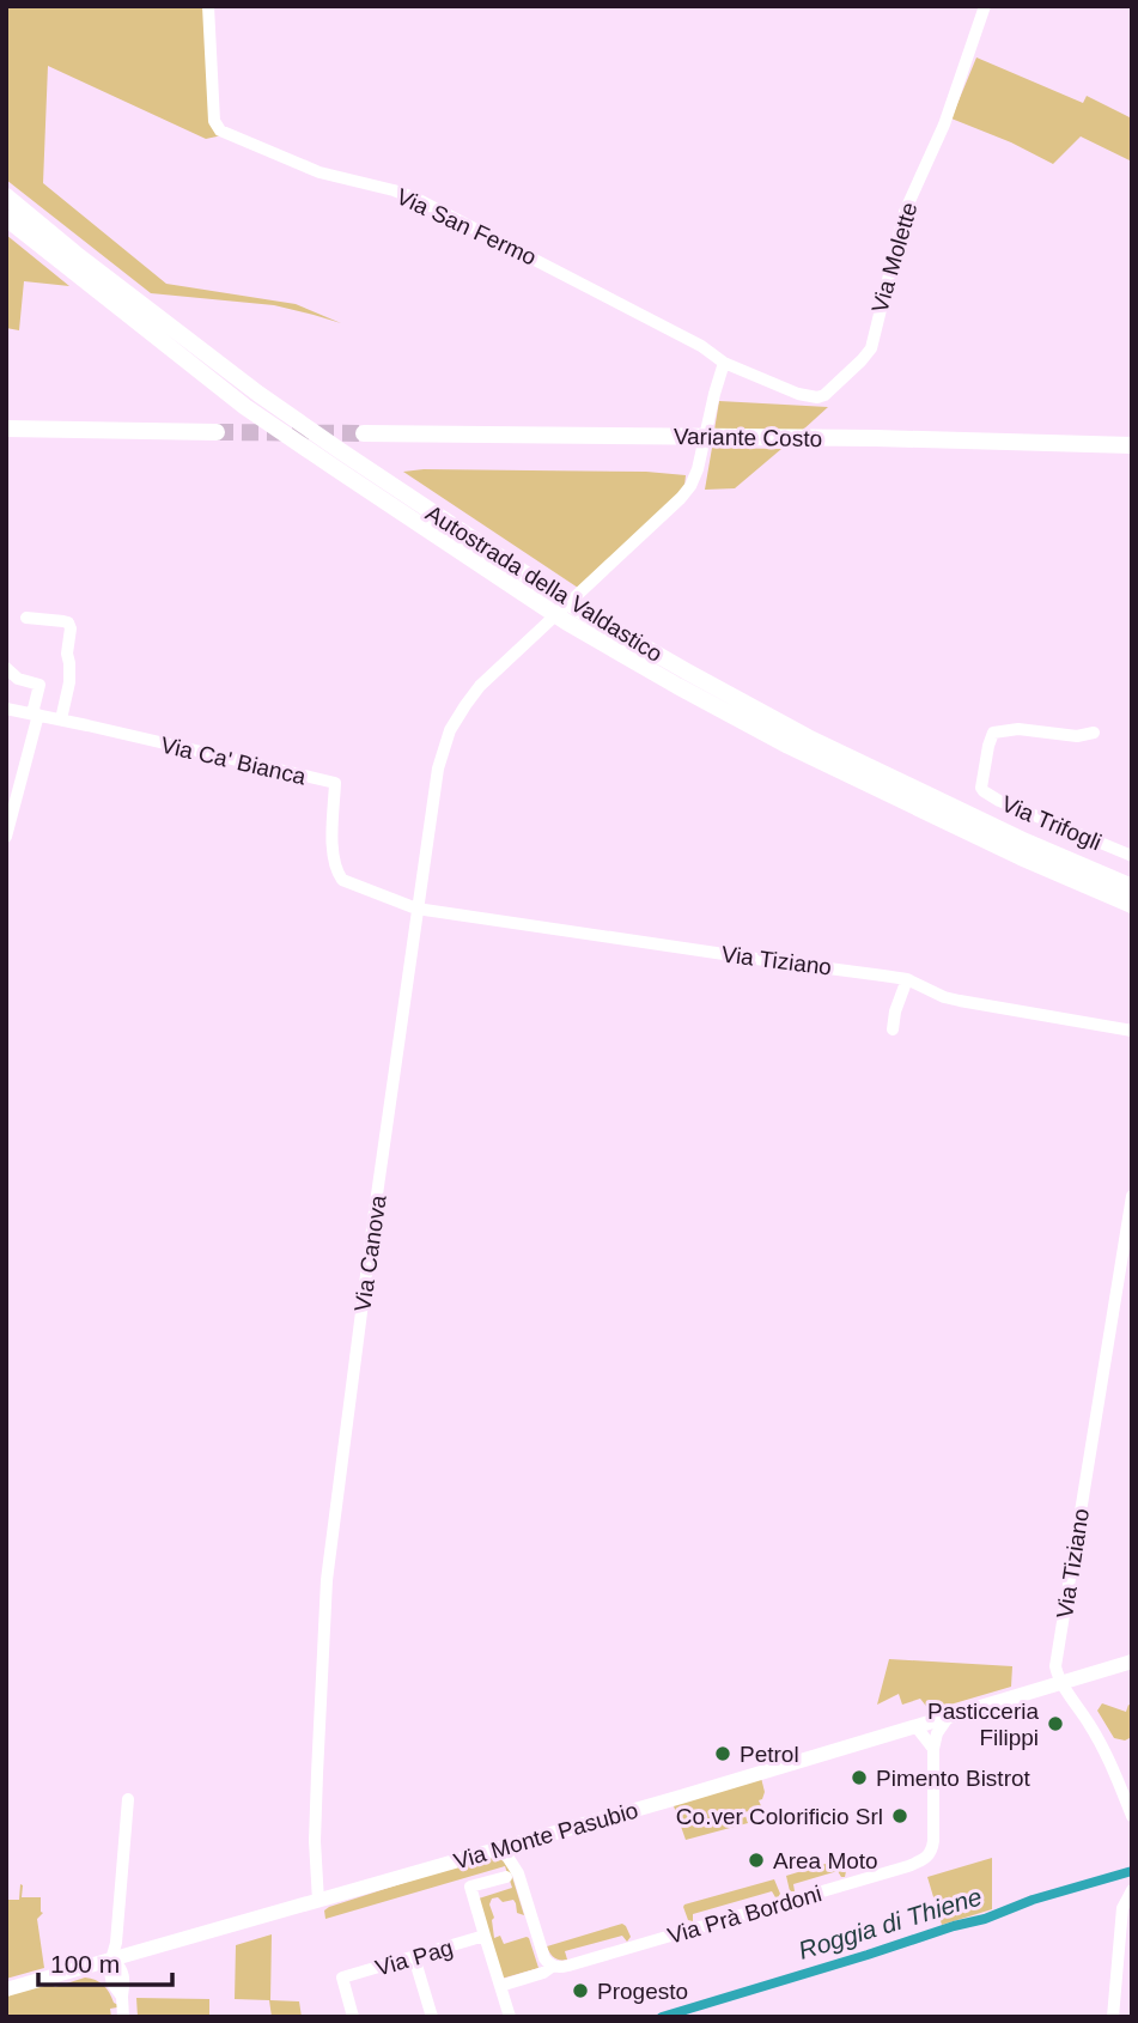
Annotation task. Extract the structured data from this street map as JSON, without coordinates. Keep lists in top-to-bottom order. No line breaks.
{"streets":{"highway":["Variante Costo","Autostrada della Valdastico"],"main road":["Via Monte Pasubio"],"street":["Via San Fermo","Via Molette","Via Ca' Bianca","Via Trifogli","Via Tiziano","Via Canova","Via Prà Bordoni","Via Pag"]},"crossings":[["Via San Fermo","Via Molette"],["Via San Fermo","Via Canova"],["Via Molette","Via Canova"],["Via Ca' Bianca","Via Tiziano"],["Via Ca' Bianca","Via Canova"],["Via Tiziano","Via Canova"],["Via Tiziano","Via Monte Pasubio"],["Via Canova","Via Monte Pasubio"],["Via Monte Pasubio","Via Prà Bordoni"]],"water":["Roggia di Thiene"],"places":["Pasticceria Filippi","Petrol","Pimento Bistrot","Co.ver Colorificio Srl","Area Moto","Progesto"],"scale_bar":"100 m"}
